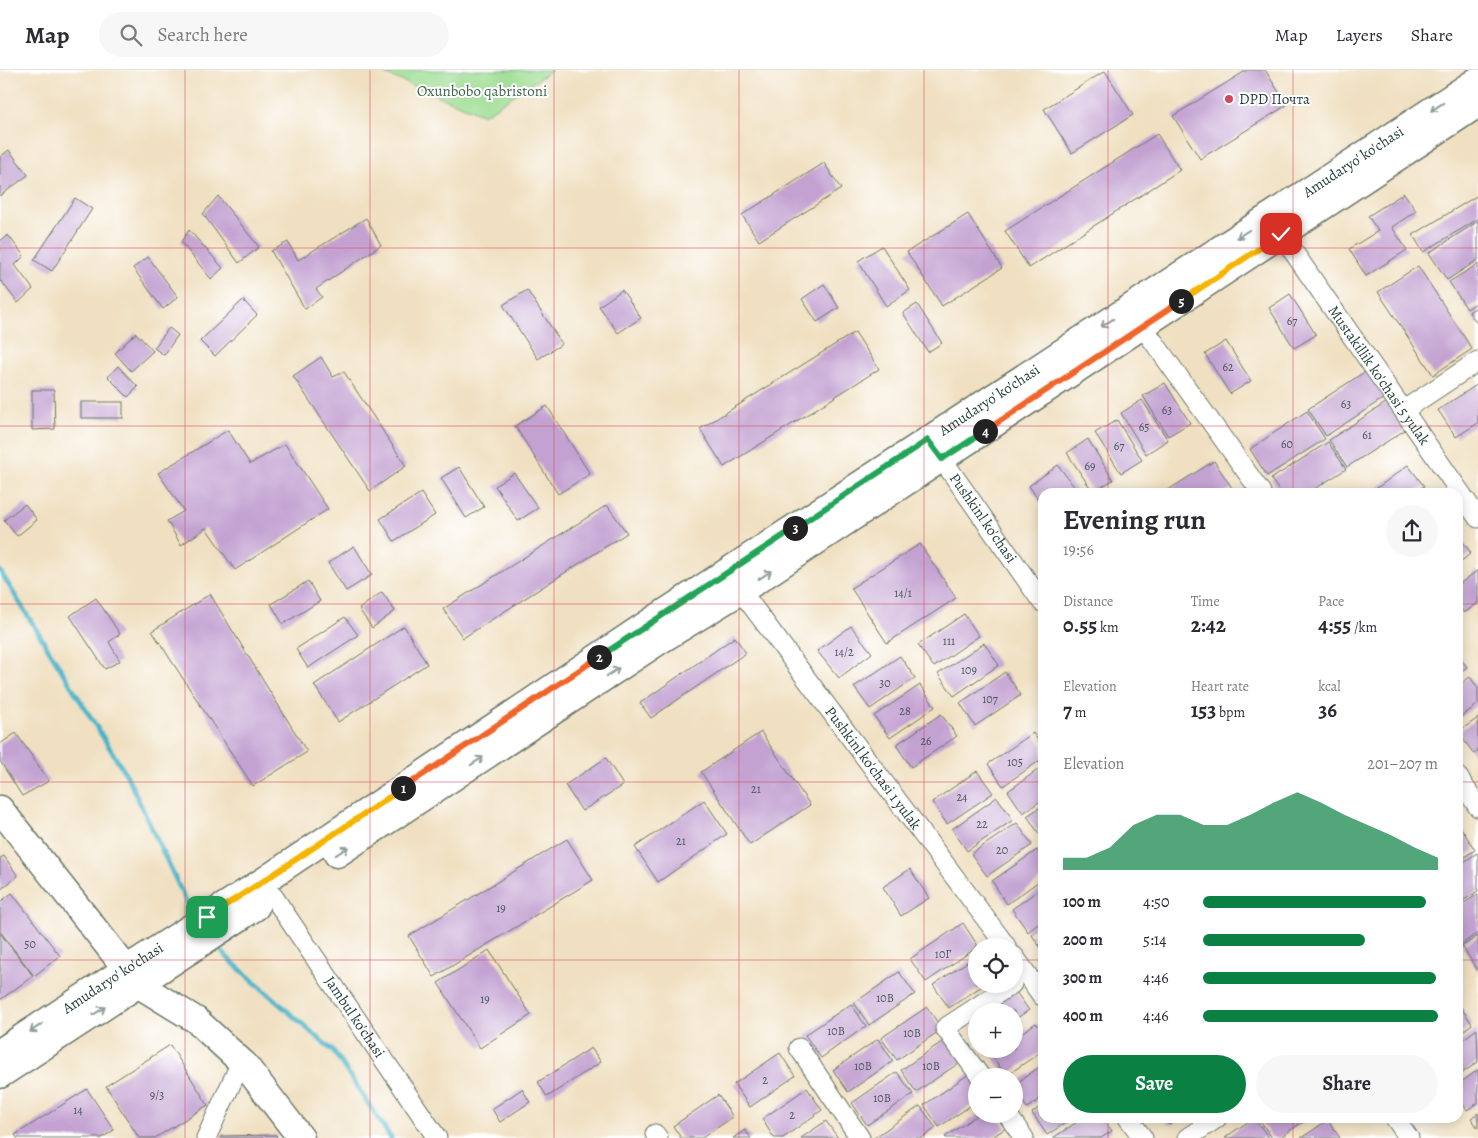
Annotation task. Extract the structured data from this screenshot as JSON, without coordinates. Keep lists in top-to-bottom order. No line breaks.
{"streets":{"street":["Amudaryo' ko'chasi","Mustakillik ko'chasi 5 yulak","Pushkinl ko'chasi","Pushkinl ko'chasi 1 yulak","Jambul ko'chasi"]},"crossings":[["Amudaryo' ko'chasi","Pushkinl ko'chasi"],["Amudaryo' ko'chasi","Pushkinl ko'chasi 1 yulak"],["Amudaryo' ko'chasi","Jambul ko'chasi"]],"parks":["Oxunbobo qabristoni"],"places":["DPD Почта"],"house_numbers":["67","62","63","63","65","61","60","67","69","14/1","111","14/2","109","30","107","28","26","105","21","24","22","21","20","19","50","10Г","10В","19","10В","10В","10В","10В","2","9/3","10В","14","2"],"page":{"header":"Map","search":"Search here","nav":["Map","Layers","Share"],"pins":["5","4","3","2","1"],"heading":["Evening run","19:56"],"stats":[["Distance","0.55 km"],["Time","2:42"],["Pace","4:55 /km"],["Elevation","7 m"],["Heart rate","153 bpm"],["kcal","36"]],"chart":["Elevation","201–207 m"],"list":[{"name":"100 m","note":"4:50"},{"name":"200 m","note":"5:14"},{"name":"300 m","note":"4:46"},{"name":"400 m","note":"4:46"}],"map_buttons":["+","−"],"buttons":["Save","Share"]}}
